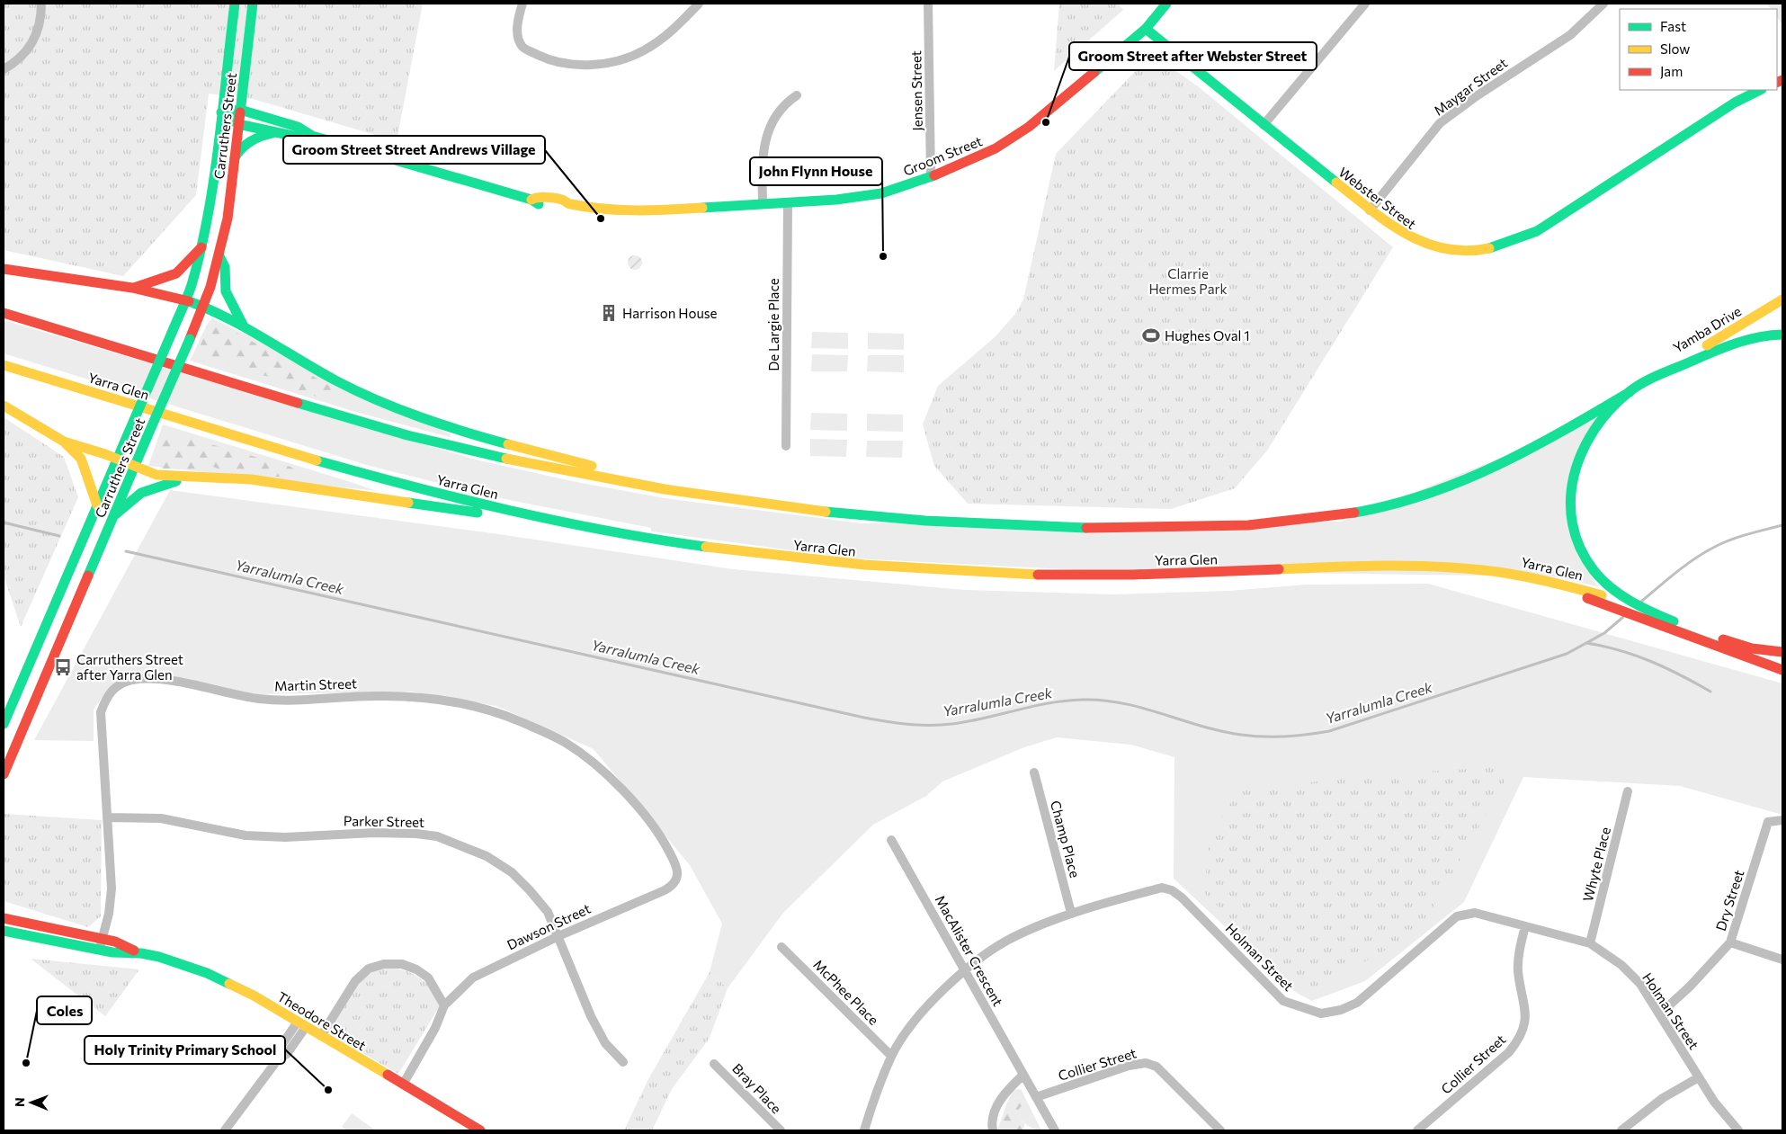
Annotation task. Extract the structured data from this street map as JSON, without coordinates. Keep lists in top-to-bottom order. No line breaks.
{"streets":{"main road":["Carruthers Street","Groom Street","Webster Street","Yamba Drive","Yarra Glen","Theodore Street"],"street":["Maygar Street","Jensen Street","De Largie Place","Martin Street","Parker Street","Champ Place","Whyte Place","Dry Street","Dawson Street","MacAlister Crescent","Holman Street","McPhee Place","Collier Street","Bray Place"]},"crossings":[["Maygar Street","Webster Street"],["Jensen Street","Groom Street"],["Carruthers Street","Groom Street"],["Groom Street","Webster Street"],["Groom Street","De Largie Place"],["Martin Street","Parker Street"],["Martin Street","Dawson Street"],["Martin Street","Theodore Street"],["Parker Street","Dawson Street"],["Champ Place","Holman Street"],["Whyte Place","Holman Street"],["Dry Street","Holman Street"],["Dawson Street","Theodore Street"],["MacAlister Crescent","Holman Street"],["MacAlister Crescent","Collier Street"],["Holman Street","McPhee Place"],["Holman Street","Collier Street"]],"water":["Yarralumla Creek"],"parks":["Clarrie Hermes Park"],"places":{"other":["Groom Street after Webster Street","Groom Street Street Andrews Village","John Flynn House","Coles","Holy Trinity Primary School"],"building":["Harrison House"],"sports":["Hughes Oval 1"],"bus stop":["Carruthers Street after Yarra Glen"]},"legend":["Fast","Slow","Jam"],"north":"left"}
